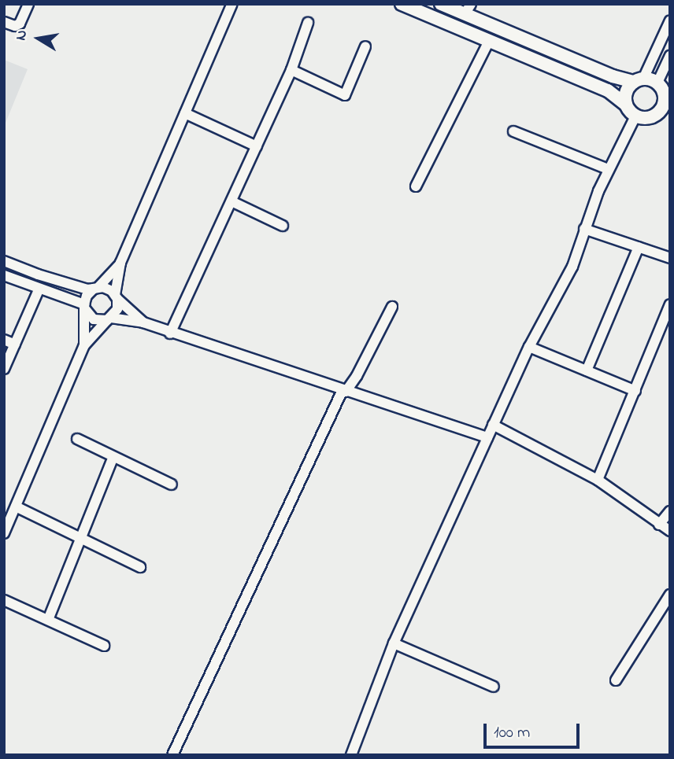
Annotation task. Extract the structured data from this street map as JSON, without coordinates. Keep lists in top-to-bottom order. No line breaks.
{"scale_bar":"100 m","north":"left"}
